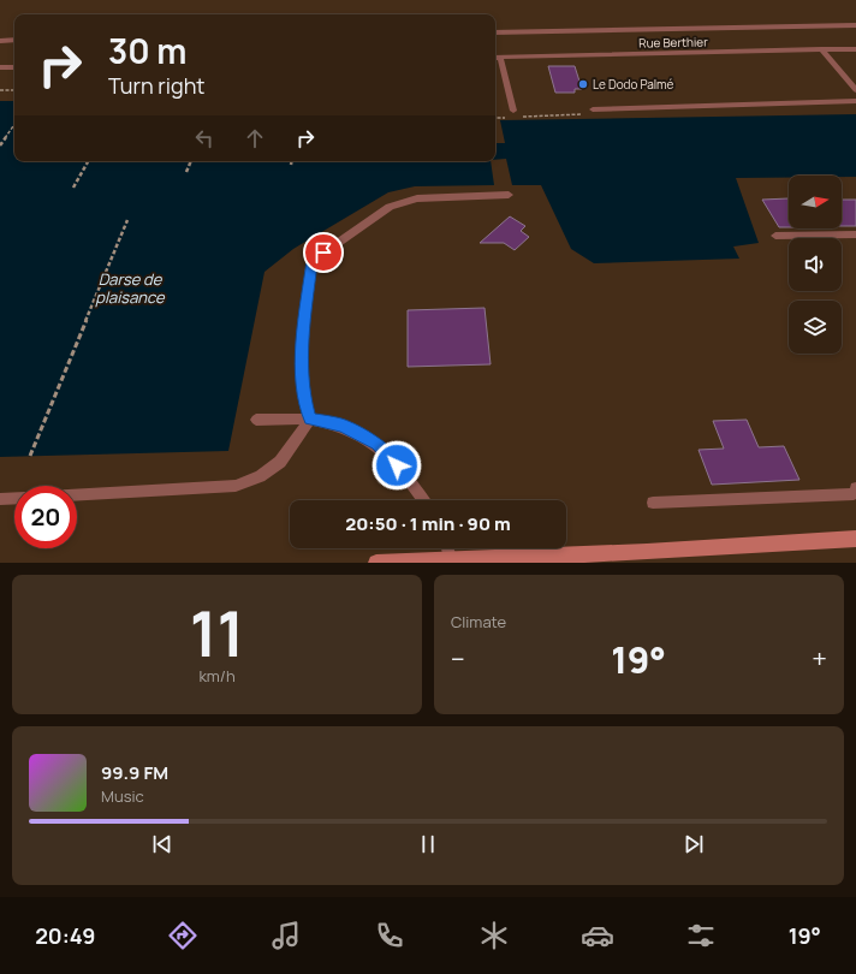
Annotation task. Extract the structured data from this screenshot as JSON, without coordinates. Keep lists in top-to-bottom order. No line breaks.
{"streets":{"lane":["Rue Berthier"]},"water":["Darse de plaisance"],"places":["Le Dodo Palmé"],"north":"right","page":{"turn":["30 m","Turn right"],"limit":"20","trip":"20:50 · 1 min · 90 m","tile":[["11","km/h"],"Climate"],"heat":["−","19°","+"],"song":["99.9 FM","Music"],"tabs":["20:49","19°"]}}
